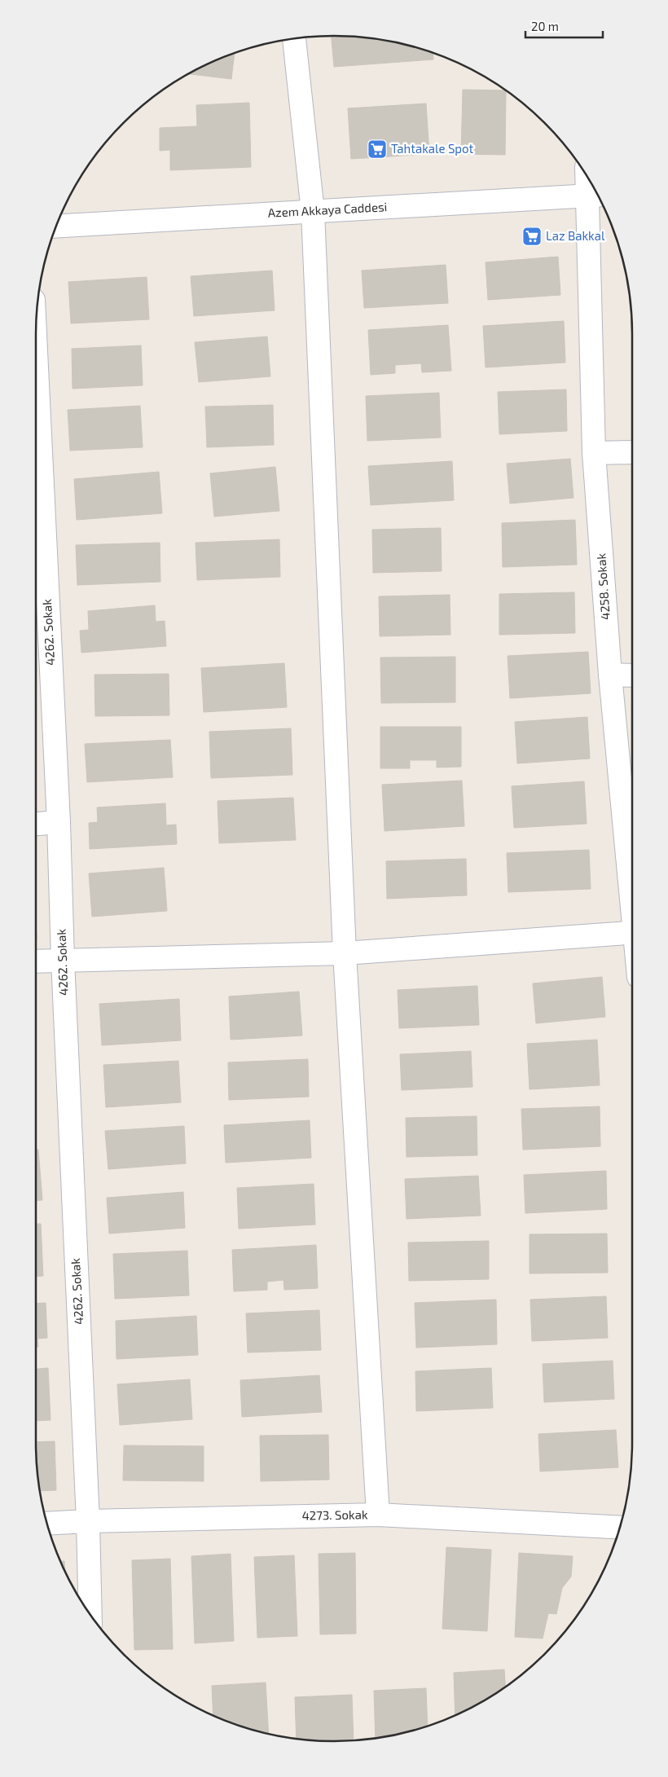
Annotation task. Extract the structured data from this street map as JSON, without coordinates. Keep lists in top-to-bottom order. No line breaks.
{"streets":{"street":["Azem Akkaya Caddesi","4258. Sokak","4262. Sokak","4273. Sokak"]},"crossings":[["Azem Akkaya Caddesi","4258. Sokak"],["4262. Sokak","4273. Sokak"]],"places":{"supermarket":["Tahtakale Spot","Laz Bakkal"]},"scale_bar":"20 m"}
